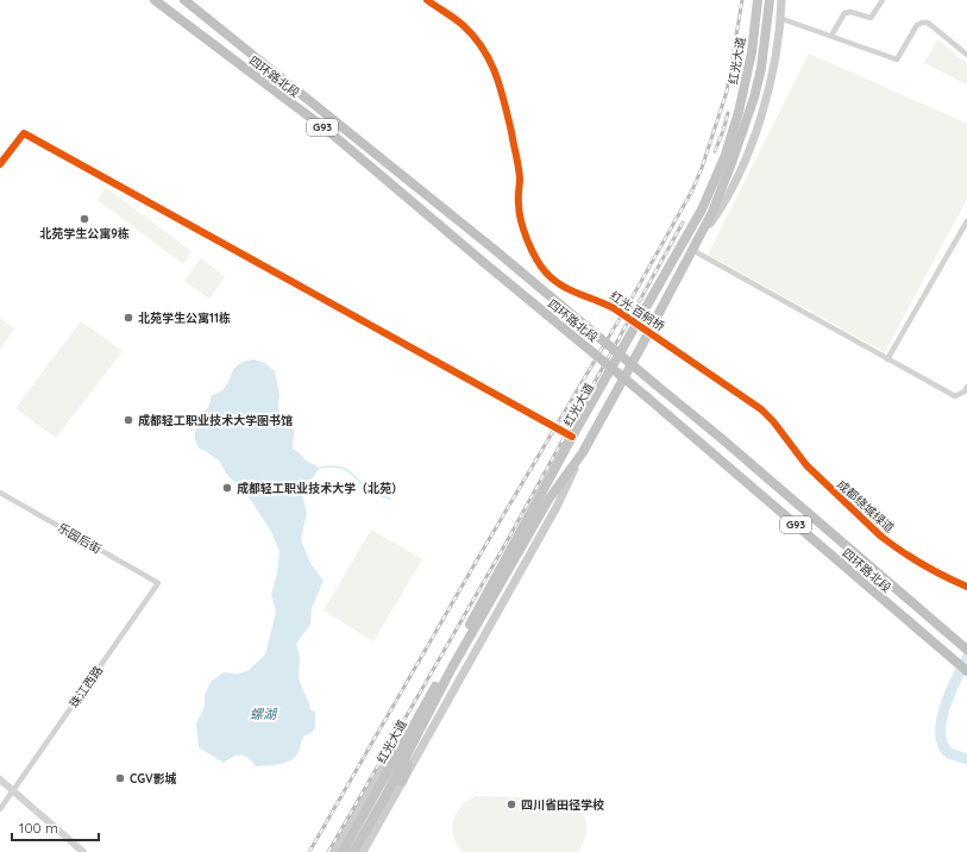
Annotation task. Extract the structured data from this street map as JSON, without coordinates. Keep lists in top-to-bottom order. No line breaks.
{"streets":{"highway":["红光大道","四环路北段","G93"],"street":["乐园后街","珠江西路"],"cycle path":["红光·百舸桥"]},"crossings":[["乐园后街","珠江西路"]],"water":["螺湖"],"places":["北苑学生公寓9栋","北苑学生公寓11栋","成都轻工职业技术大学图书馆","成都轻工职业技术大学（北苑）","CGV影城","四川省田径学校"],"scale_bar":"100 m"}
